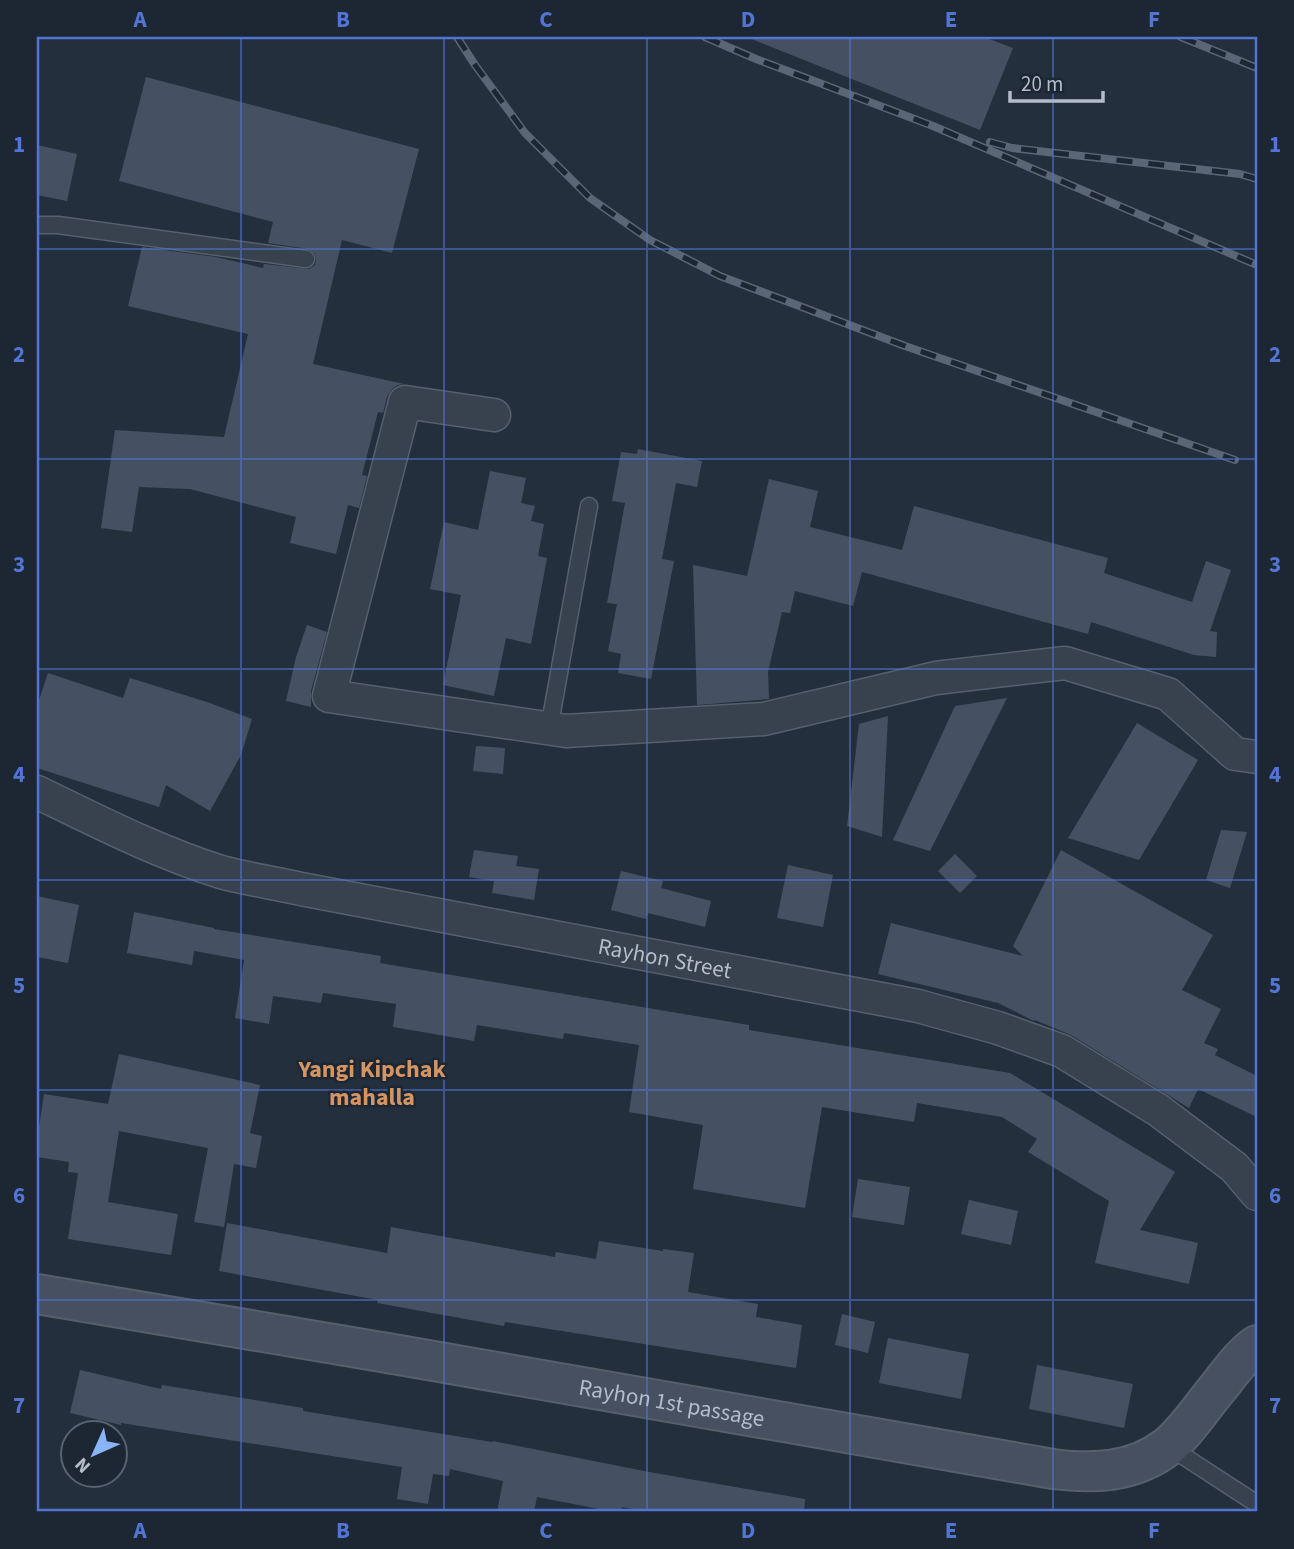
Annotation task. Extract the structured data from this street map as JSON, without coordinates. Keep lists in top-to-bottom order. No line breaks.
{"streets":{"street":["Rayhon Street","Rayhon 1st passage"]},"districts":["Yangi Kipchak mahalla"],"scale_bar":"20 m","north":"bottom left","grid":{"columns":["A","B","C","D","E","F"],"rows":["1","2","3","4","5","6","7"]}}
